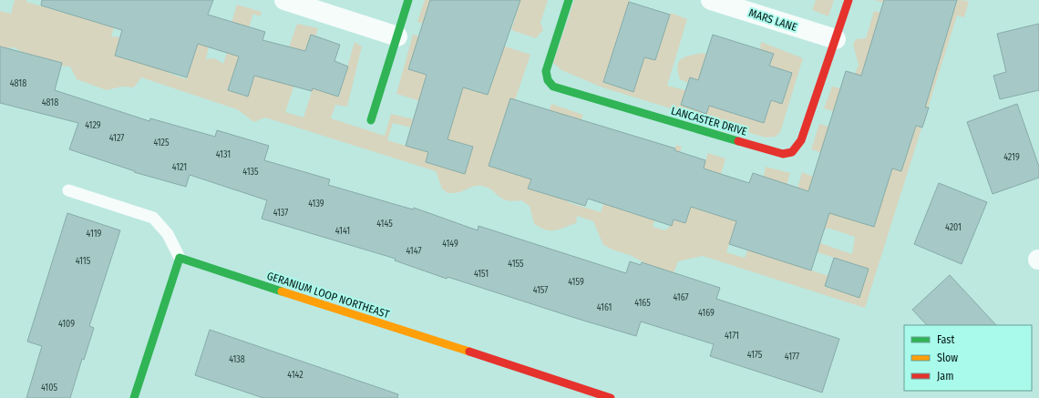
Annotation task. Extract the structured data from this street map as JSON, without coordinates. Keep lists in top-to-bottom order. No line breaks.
{"streets":{"street":["MARS LANE","LANCASTER DRIVE","GERANIUM LOOP NORTHEAST"]},"crossings":[["MARS LANE","LANCASTER DRIVE"]],"house_numbers":["4818","4818","4129","4127","4125","4131","4219","4121","4135","4139","4137","4145","4201","4141","4119","4149","4147","4115","4155","4151","4159","4157","4167","4165","4161","4169","4109","4171","4175","4177","4138","4142","4105"],"legend":["Fast","Slow","Jam"]}
